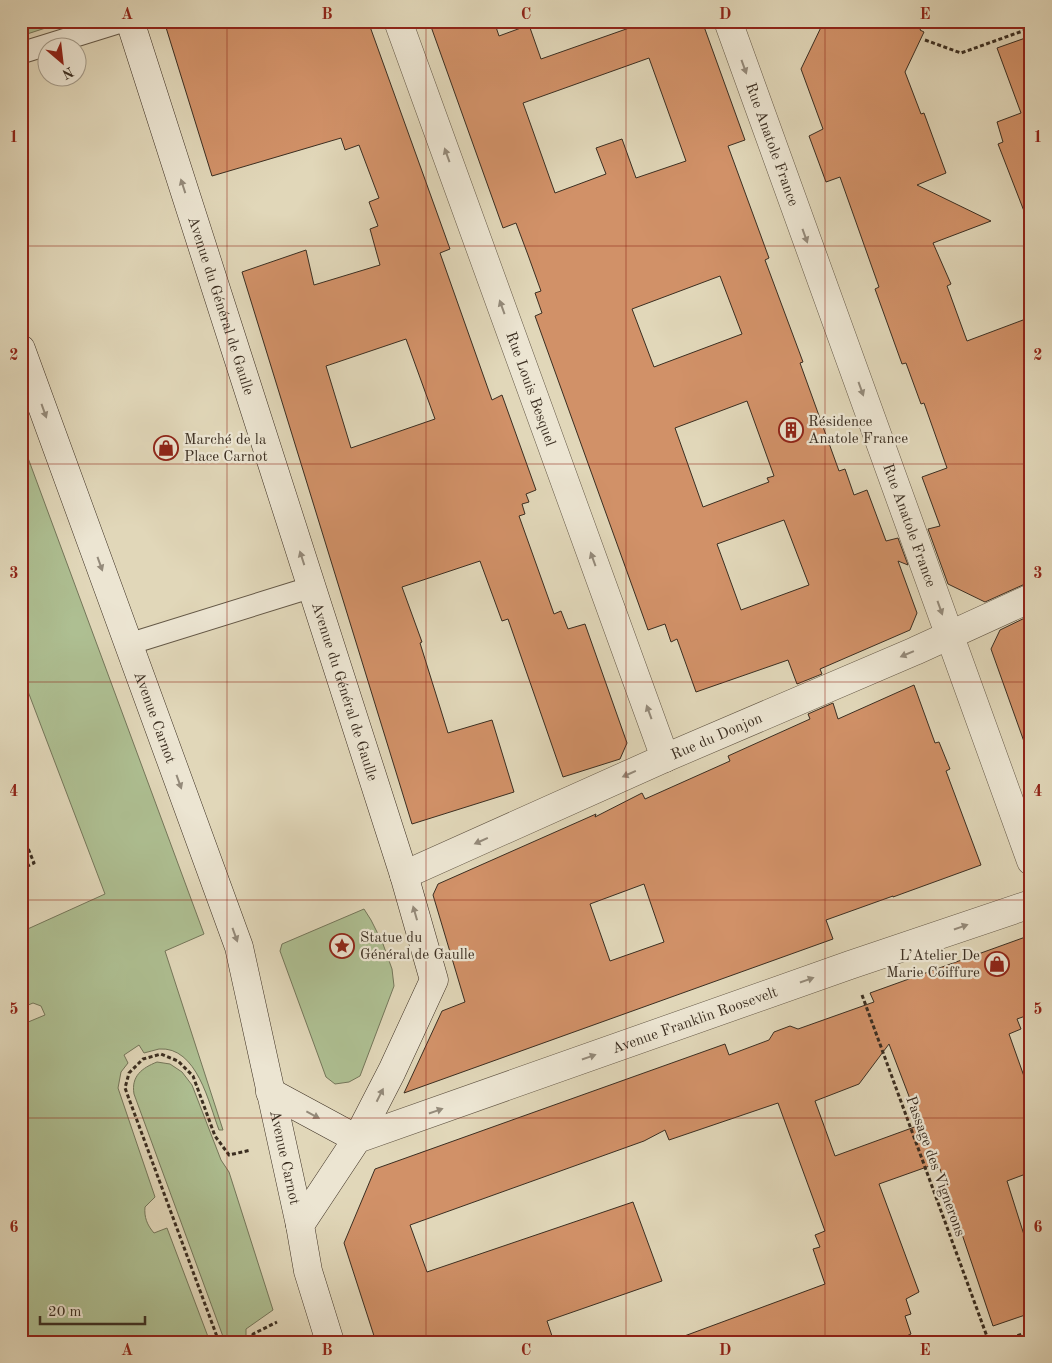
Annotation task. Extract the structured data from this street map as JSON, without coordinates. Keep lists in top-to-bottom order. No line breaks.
{"streets":{"street":["Rue Anatole France","Avenue du Général de Gaulle","Rue Louis Besquel","Avenue Carnot","Rue du Donjon","Avenue Franklin Roosevelt"],"path":["Passage des Vignerons"]},"crossings":[["Rue Anatole France","Rue du Donjon"],["Avenue du Général de Gaulle","Avenue Carnot"],["Avenue du Général de Gaulle","Rue du Donjon"],["Avenue du Général de Gaulle","Avenue Franklin Roosevelt"],["Rue Louis Besquel","Rue du Donjon"],["Avenue Carnot","Avenue Franklin Roosevelt"]],"one_way":["Rue Anatole France","Avenue du Général de Gaulle","Rue Louis Besquel","Avenue Carnot","Rue du Donjon","Avenue Franklin Roosevelt"],"places":{"building":["Résidence Anatole France"],"shop":["Marché de la Place Carnot","L’Atelier De Marie Coiffure"],"place":["Statue du Général de Gaulle"]},"scale_bar":"20 m","north":"bottom right","grid":{"columns":["A","B","C","D","E"],"rows":["1","2","3","4","5","6"]}}
